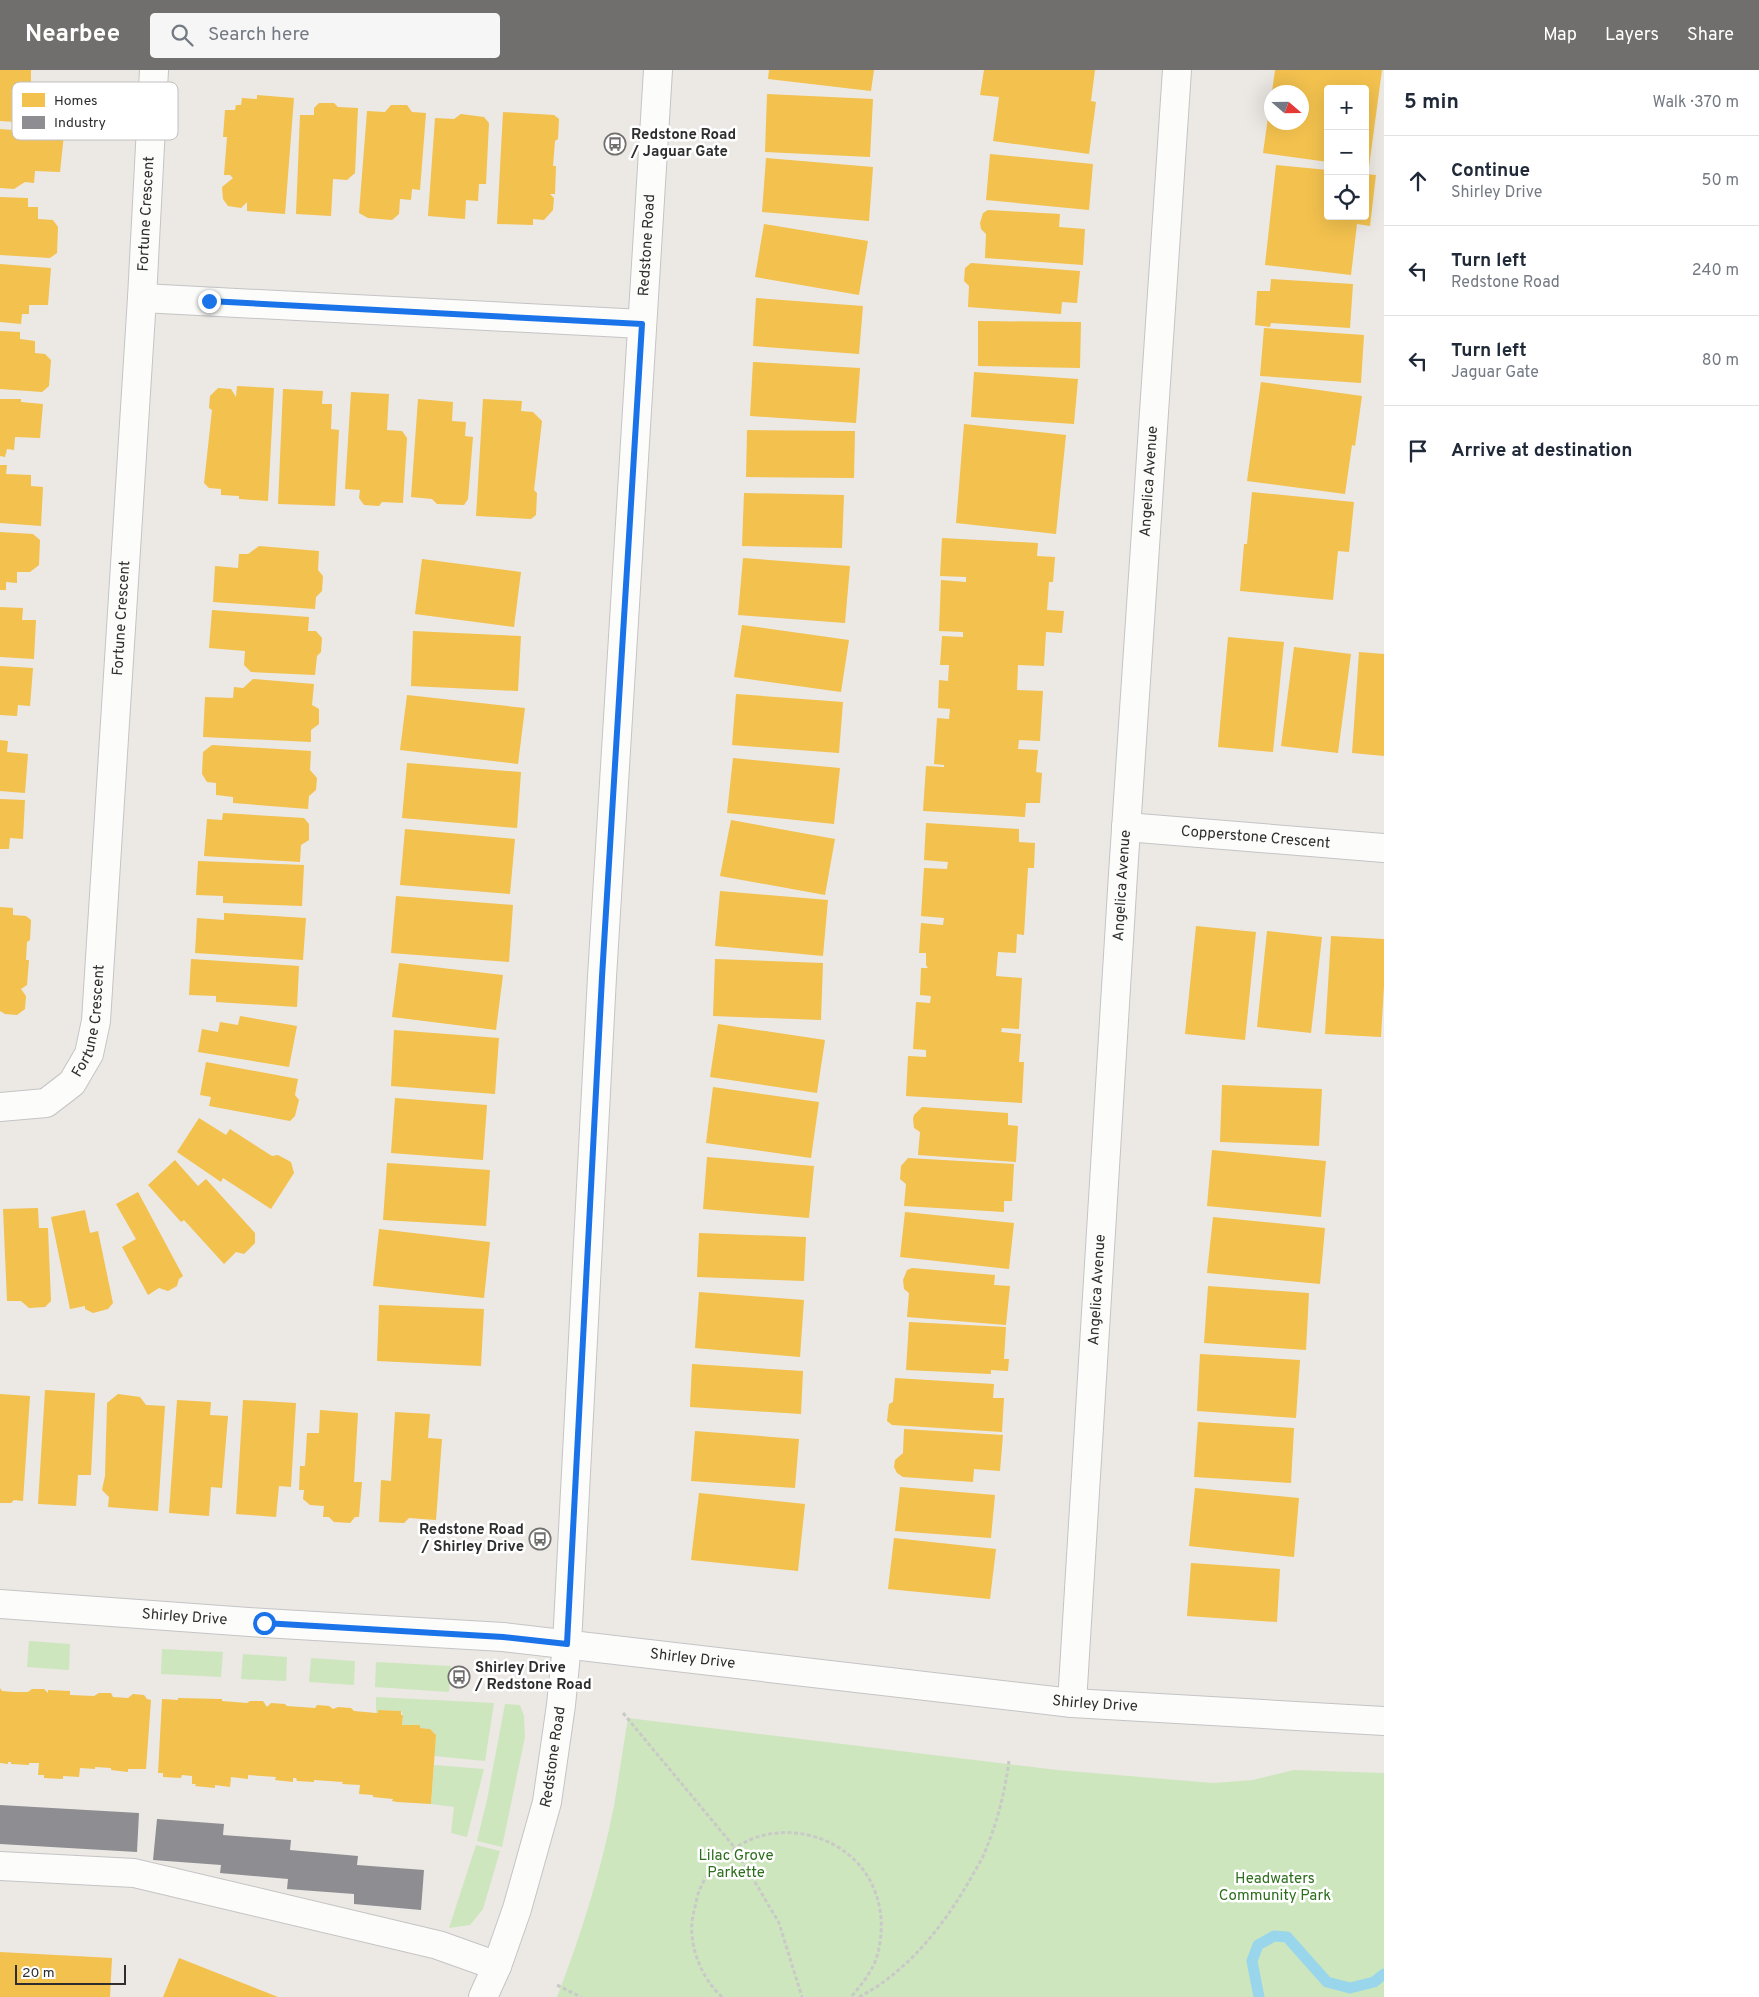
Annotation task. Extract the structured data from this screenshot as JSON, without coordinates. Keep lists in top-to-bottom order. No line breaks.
{"streets":{"street":["Fortune Crescent","Redstone Road","Angelica Avenue","Copperstone Crescent","Shirley Drive"]},"crossings":[["Redstone Road","Shirley Drive"],["Angelica Avenue","Copperstone Crescent"],["Angelica Avenue","Shirley Drive"]],"parks":["Lilac Grove Parkette","Headwaters Community Park"],"places":{"bus stop":["Redstone Road / Jaguar Gate","Redstone Road / Shirley Drive","Shirley Drive / Redstone Road"]},"legend":["Homes","Industry"],"scale_bar":"20 m","north":"right","page":{"header":"Nearbee","search":"Search here","nav":["Map","Layers","Share"],"heading":["5 min","Walk · 370 m"],"map_buttons":["+","−"],"list":[["Continue","Shirley Drive","50 m"],["Turn left","Redstone Road","240 m"],["Turn left","Jaguar Gate","80 m"],"Arrive at destination"],"scale":"20 m"}}
